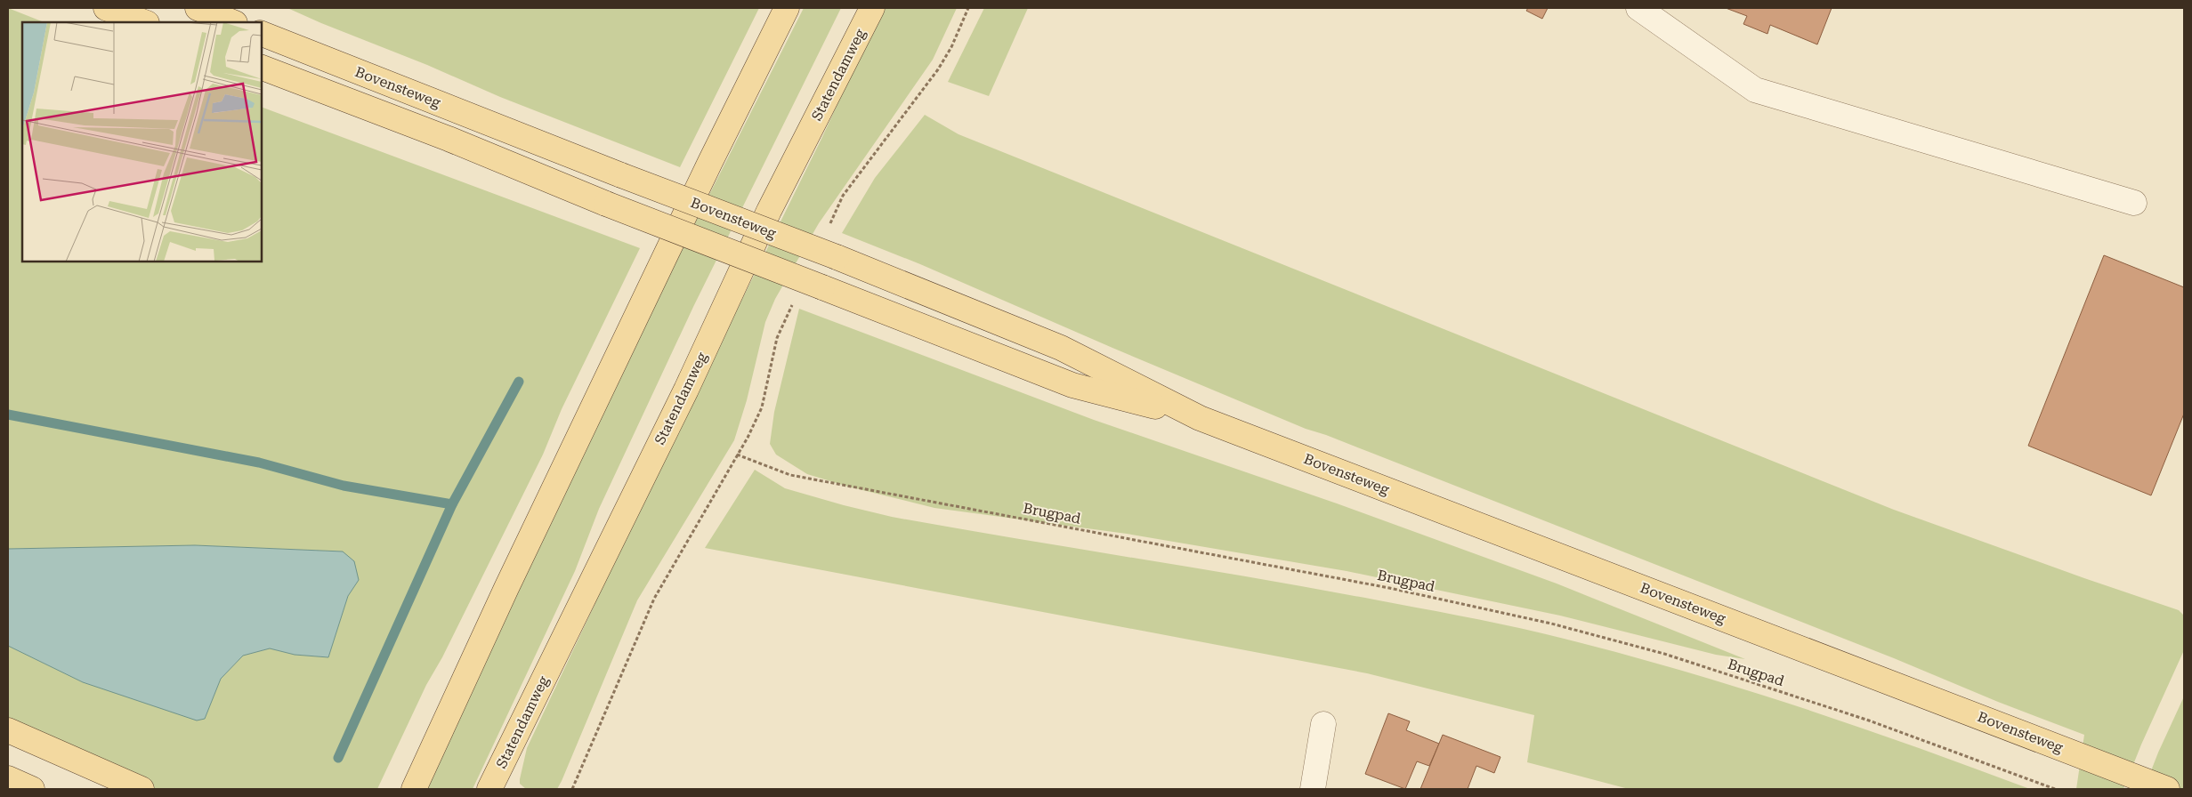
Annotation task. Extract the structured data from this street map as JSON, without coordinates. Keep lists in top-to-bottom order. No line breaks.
{"streets":{"main road":["Statendamweg","Bovensteweg"],"path":["Brugpad"]}}
